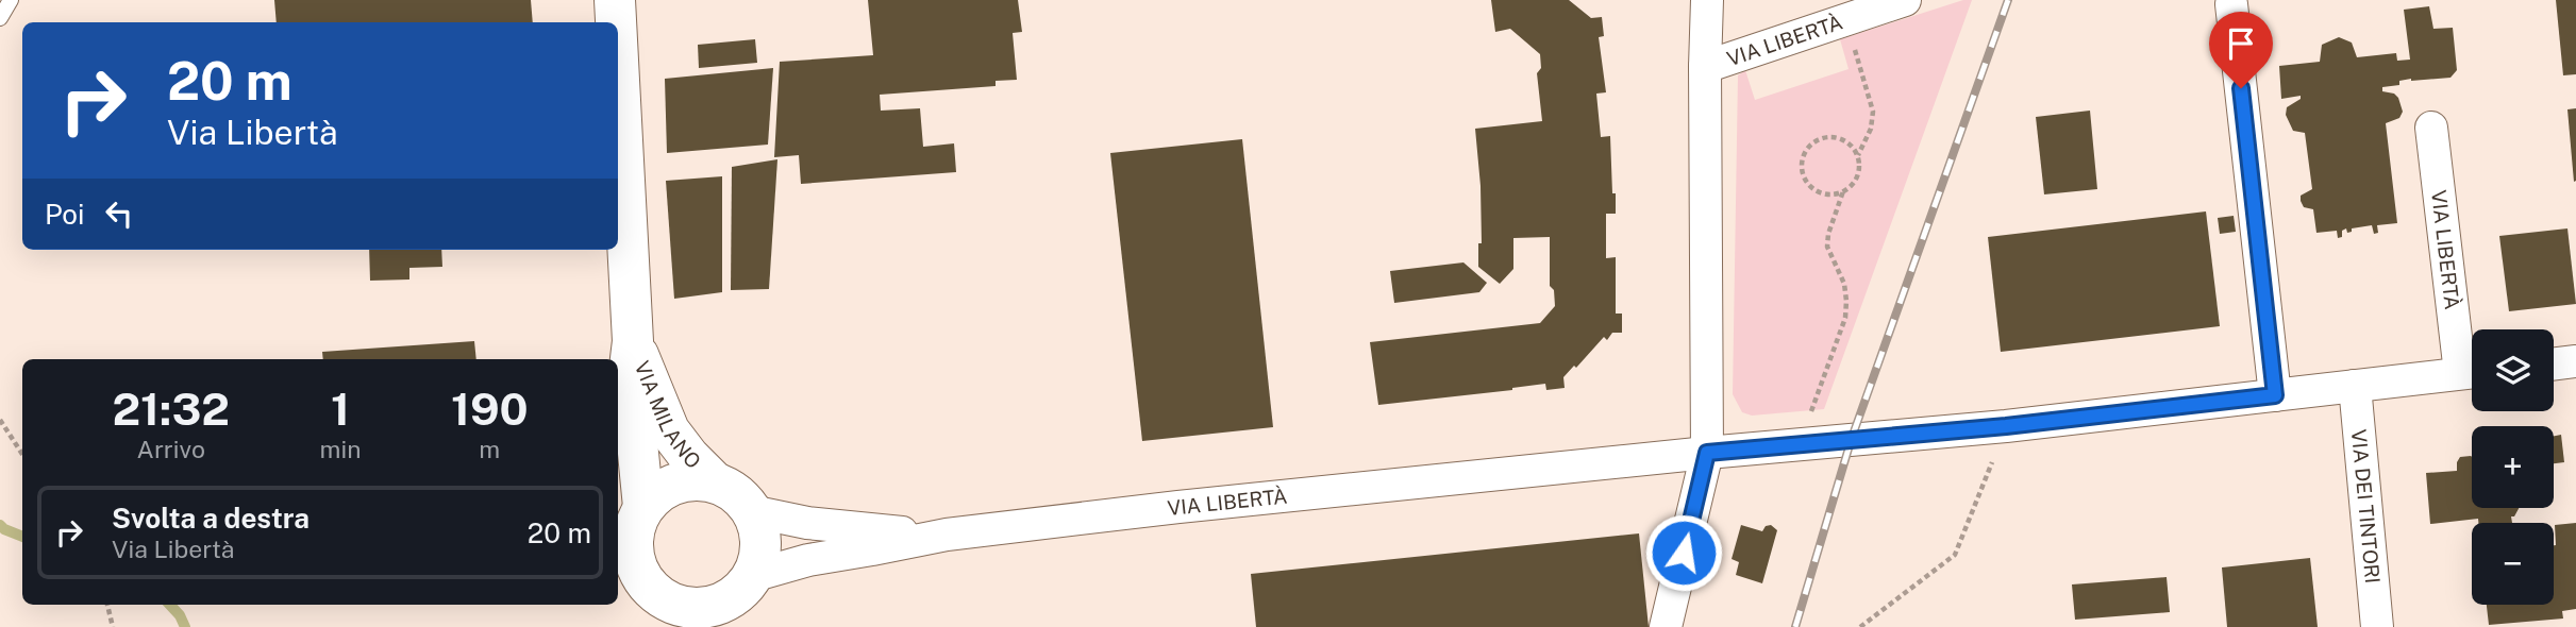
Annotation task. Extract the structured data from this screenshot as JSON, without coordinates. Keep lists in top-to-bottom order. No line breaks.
{"streets":{"main road":["VIA MILANO"],"street":["VIA LIBERTÀ","VIA DEI TINTORI"]},"crossings":[["VIA LIBERTÀ","VIA MILANO"],["VIA LIBERTÀ","VIA DEI TINTORI"]],"page":{"turn":["20 m","Via Libertà"],"then":"Poi","map_buttons":["+","−"],"eta":["21:32","Arrivo","1","min","190","m"],"list":[{"name":"Svolta a destra","note":"Via Libertà","value":"20 m"}]}}
